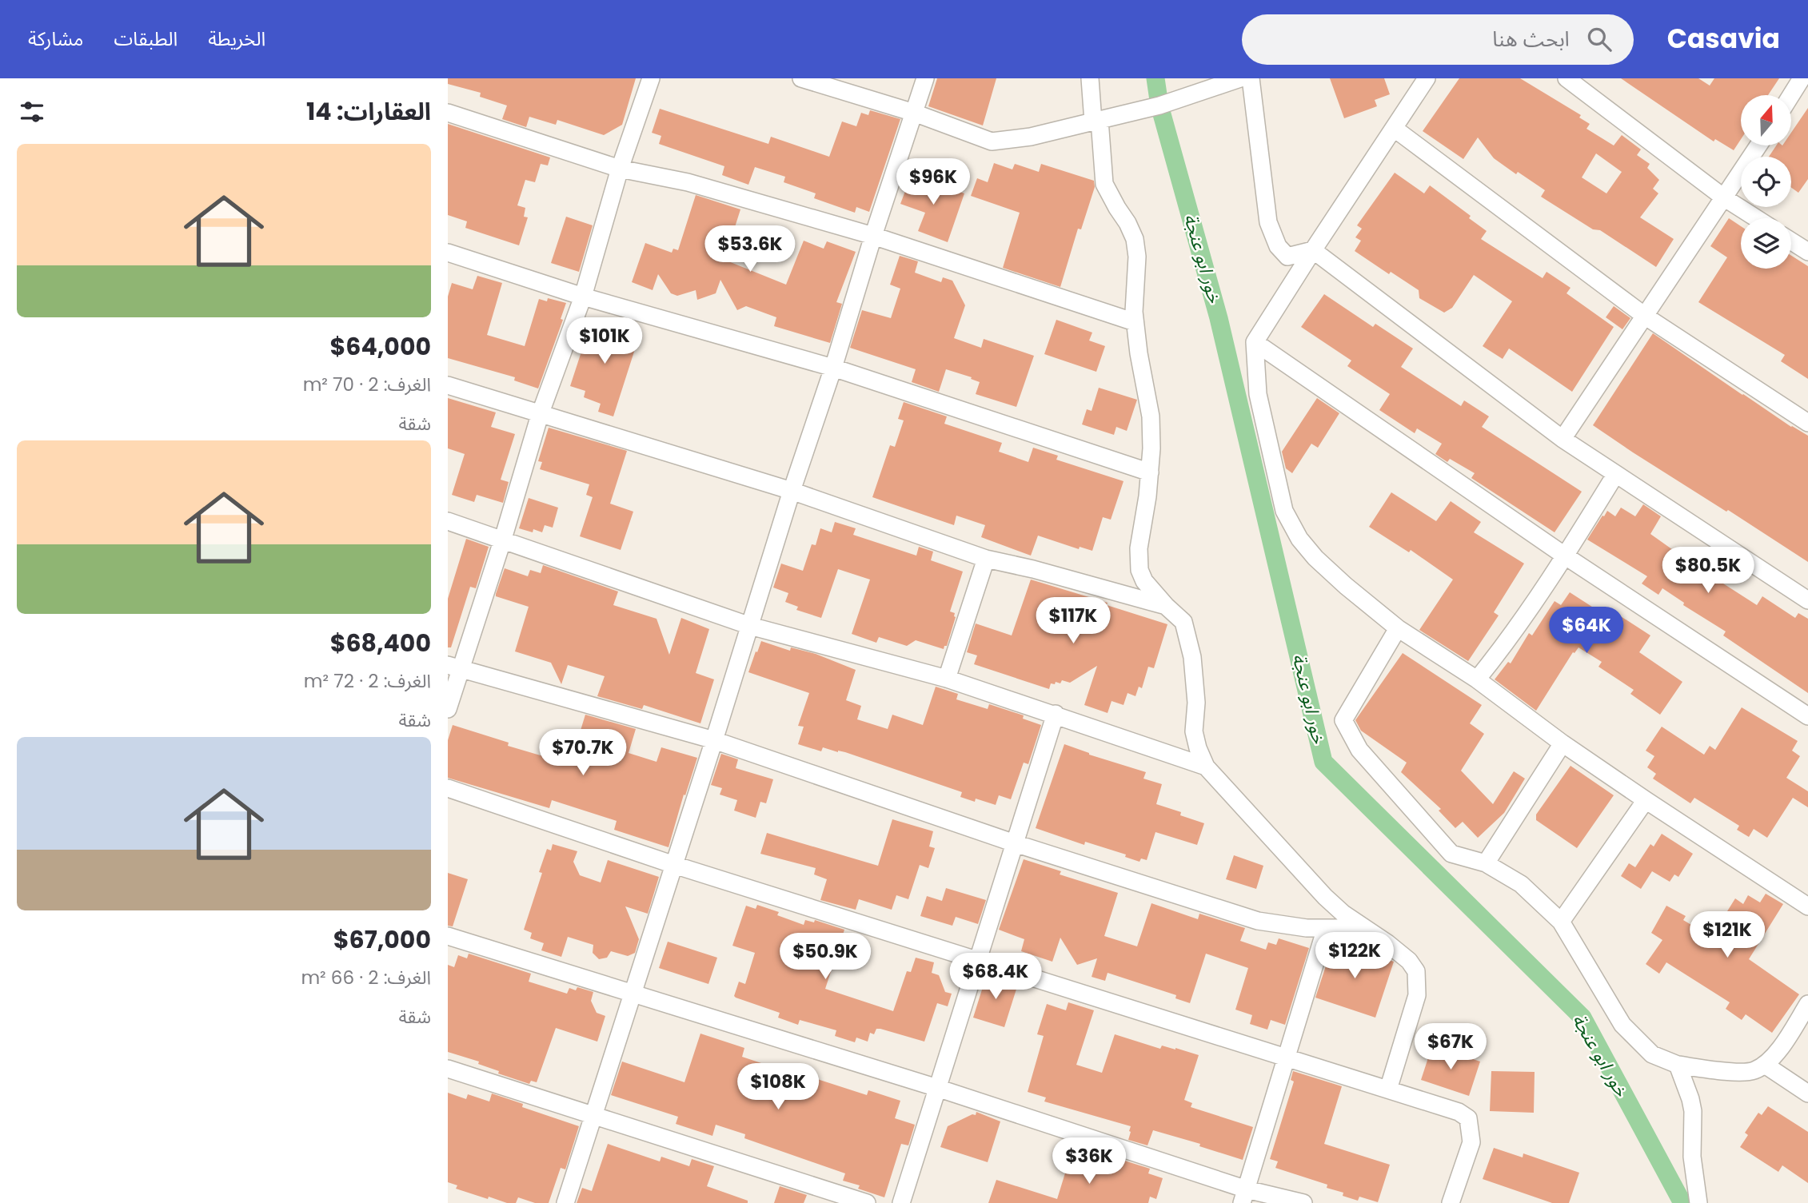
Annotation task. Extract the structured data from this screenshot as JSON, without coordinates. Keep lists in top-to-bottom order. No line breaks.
{"water":["خور ابو عنجة"],"north":"top","page":{"header":"Casavia","search":"ابحث هنا","nav":["الخريطة","الطبقات","مشاركة"],"heading":"العقارات: 14","list":[{"name":"$64,000","note":"الغرف: 2 · 70 m² · شقة"},{"name":"$68,400","note":"الغرف: 2 · 72 m² · شقة"},{"name":"$67,000","note":"الغرف: 2 · 66 m² · شقة"}],"price":["$96K","$53.6K","$101K","$80.5K","$117K","$64K","$70.7K","$121K","$122K","$50.9K","$68.4K","$67K","$108K","$36K"]}}
